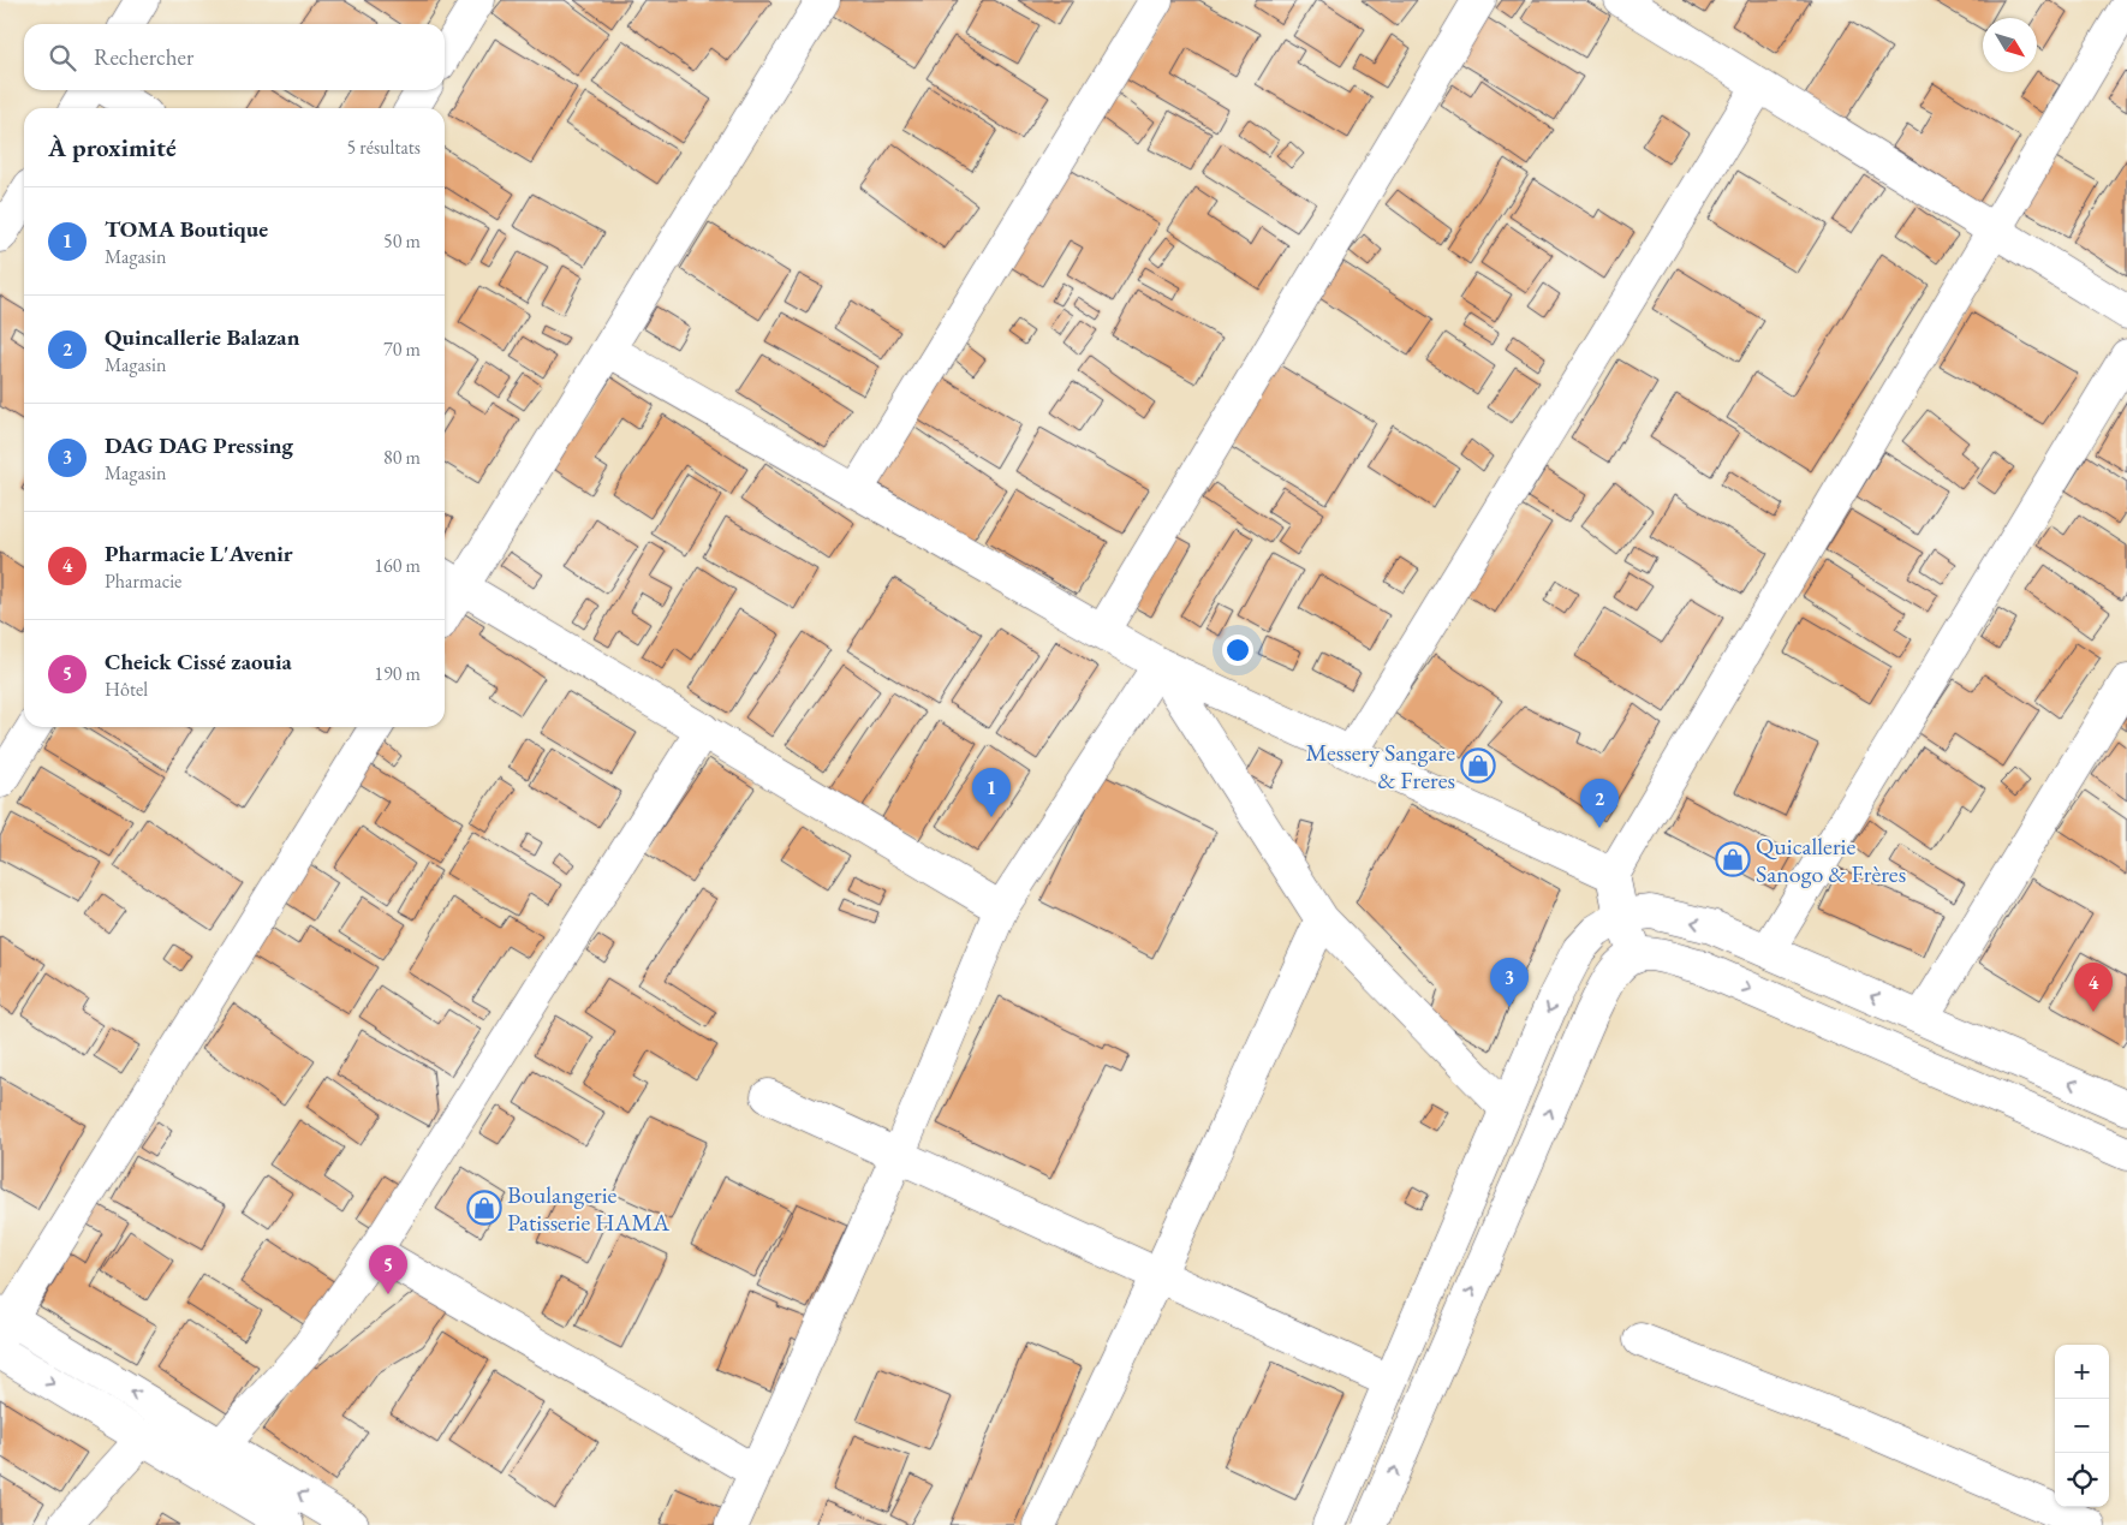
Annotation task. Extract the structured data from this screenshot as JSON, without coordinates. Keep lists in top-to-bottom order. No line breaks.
{"places":{"shop":["Messery Sangare & Freres","Quicallerie Sanogo & Frères","Boulangerie Patisserie HAMA"]},"north":"bottom right","page":{"search":"Rechercher","heading":["À proximité","5 résultats"],"list":[{"mark":"1","name":"TOMA Boutique","note":"Magasin","value":"50 m"},{"mark":"2","name":"Quincallerie Balazan","note":"Magasin","value":"70 m"},{"mark":"3","name":"DAG DAG Pressing","note":"Magasin","value":"80 m"},{"mark":"4","name":"Pharmacie L'Avenir","note":"Pharmacie","value":"160 m"},{"mark":"5","name":"Cheick Cissé zaouia","note":"Hôtel","value":"190 m"}],"pins":["1","2","3","4","5"],"map_buttons":["+","−"]}}
